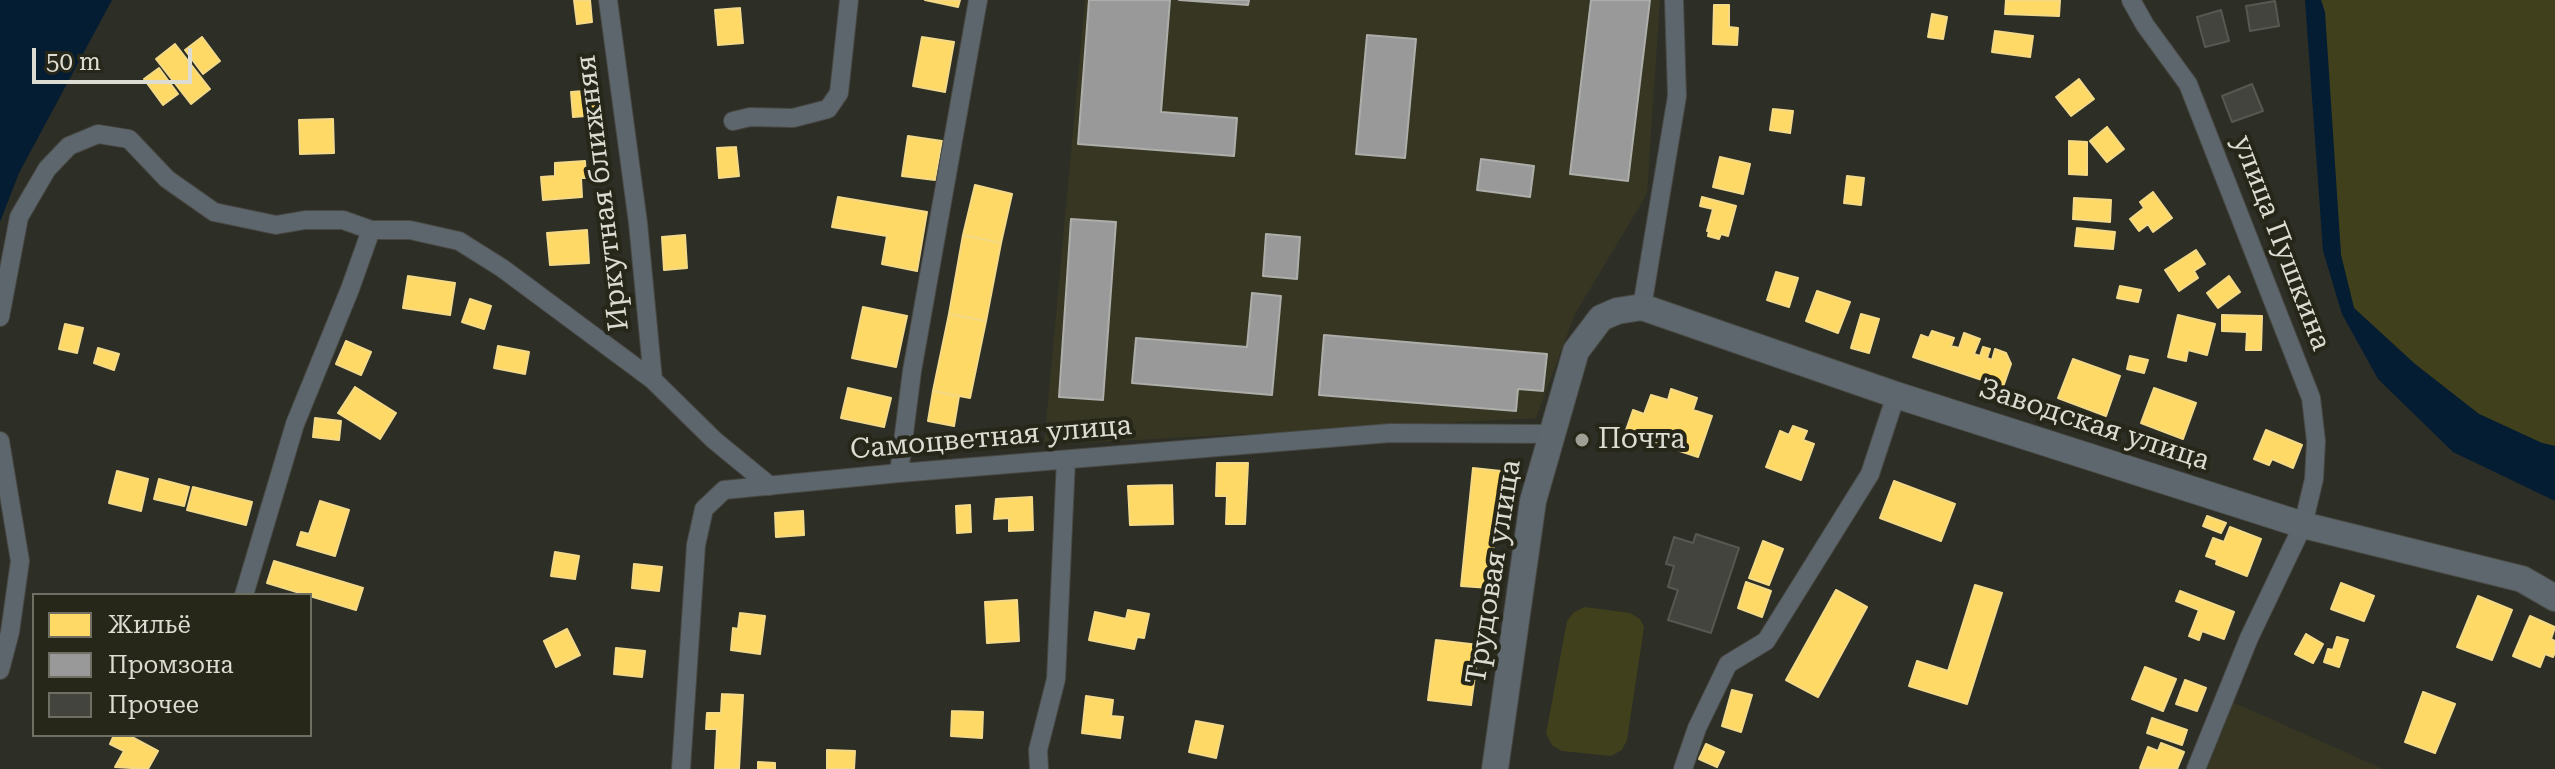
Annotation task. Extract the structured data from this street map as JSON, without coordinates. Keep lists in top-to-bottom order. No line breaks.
{"streets":{"street":["Иркутная ближняя","улица Пушкина","Заводская улица","Самоцветная улица","Трудовая улица"]},"crossings":[["улица Пушкина","Заводская улица"],["Заводская улица","Трудовая улица"],["Самоцветная улица","Трудовая улица"]],"places":["Почта"],"legend":["Жильё","Промзона","Прочее"],"scale_bar":"50 m"}
